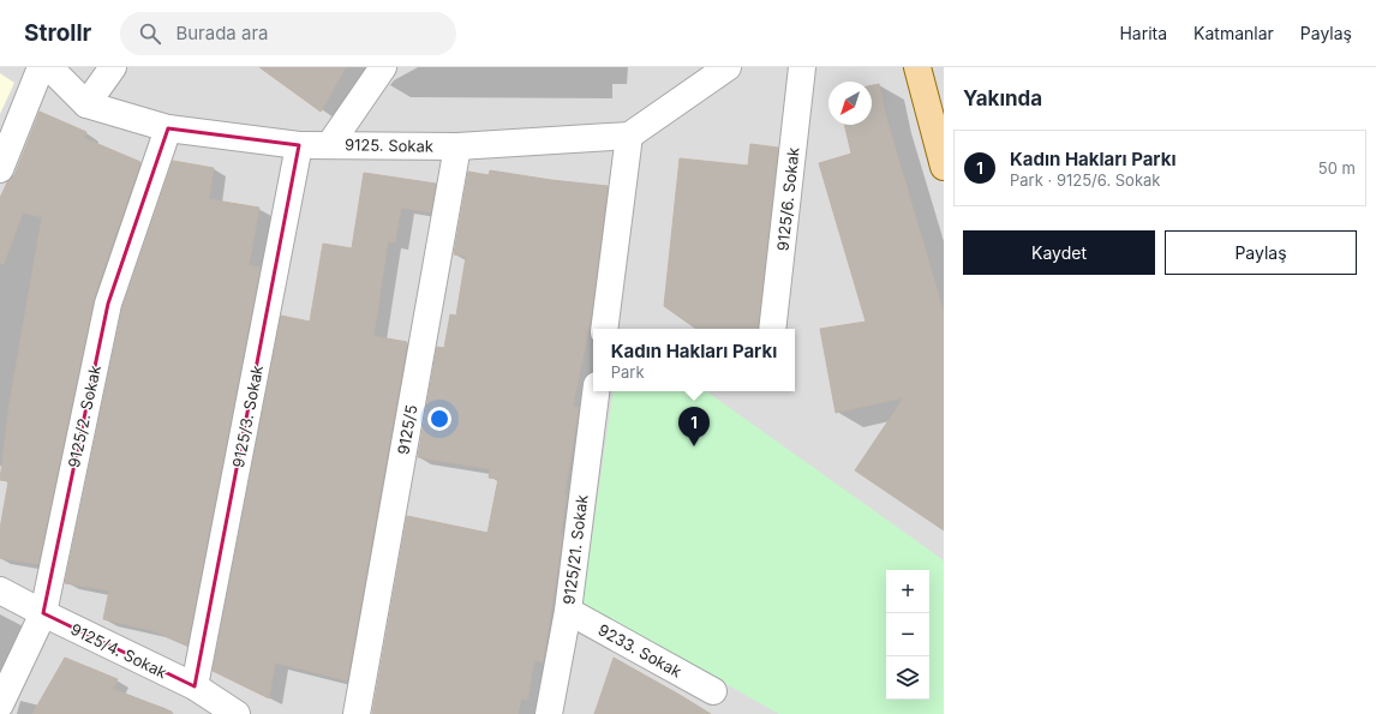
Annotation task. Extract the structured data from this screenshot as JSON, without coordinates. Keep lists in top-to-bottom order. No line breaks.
{"streets":{"street":["9125. Sokak","9125/6. Sokak","9125/2. Sokak","9125/3. Sokak","9125/5","9125/21. Sokak","9125/4. Sokak","9233. Sokak"]},"crossings":[["9125. Sokak","9125/2. Sokak"],["9125. Sokak","9125/3. Sokak"],["9125. Sokak","9125/5"],["9125/2. Sokak","9125/4. Sokak"],["9125/3. Sokak","9125/4. Sokak"],["9125/21. Sokak","9233. Sokak"]],"north":"bottom left","page":{"header":"Strollr","search":"Burada ara","nav":["Harita","Katmanlar","Paylaş"],"heading":"Yakında","list":[{"mark":"1","name":"Kadın Hakları Parkı","note":"Park · 9125/6. Sokak","value":"50 m"}],"buttons":["Kaydet","Paylaş"],"popup":["Kadın Hakları Parkı","Park"],"pins":"1","map_buttons":["+","−"]}}
